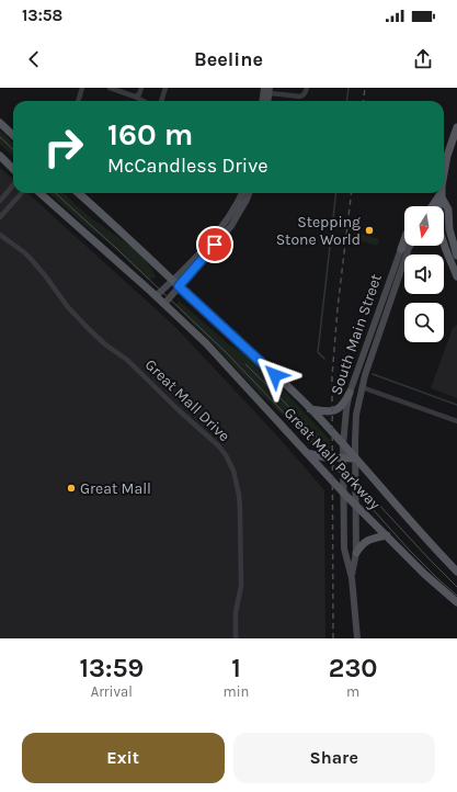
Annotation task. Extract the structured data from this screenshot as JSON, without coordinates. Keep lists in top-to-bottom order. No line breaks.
{"streets":{"main road":["South Main Street","Great Mall Parkway"],"street":["Great Mall Drive"]},"crossings":[["South Main Street","Great Mall Parkway"]],"places":["Stepping Stone World","Great Mall"],"north":"bottom","page":{"status":"13:58","header":"Beeline","turn":["160 m","McCandless Drive"],"eta":["13:59","Arrival","1","min","230","m"],"buttons":["Exit","Share"]}}
